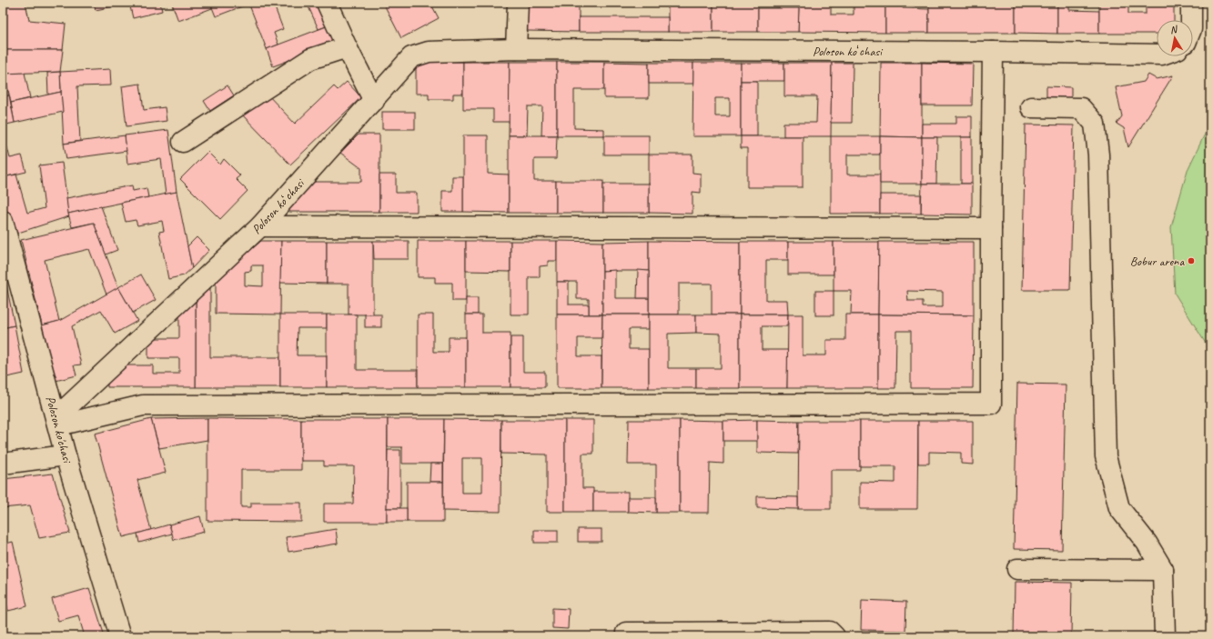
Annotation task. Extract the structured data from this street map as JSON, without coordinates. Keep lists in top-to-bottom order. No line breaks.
{"streets":{"street":["Poloson koʻchasi","Poloson ko'chasi"]},"crossings":[["Poloson koʻchasi","Poloson ko'chasi"]],"places":["Bobur arena"],"north":"top"}
